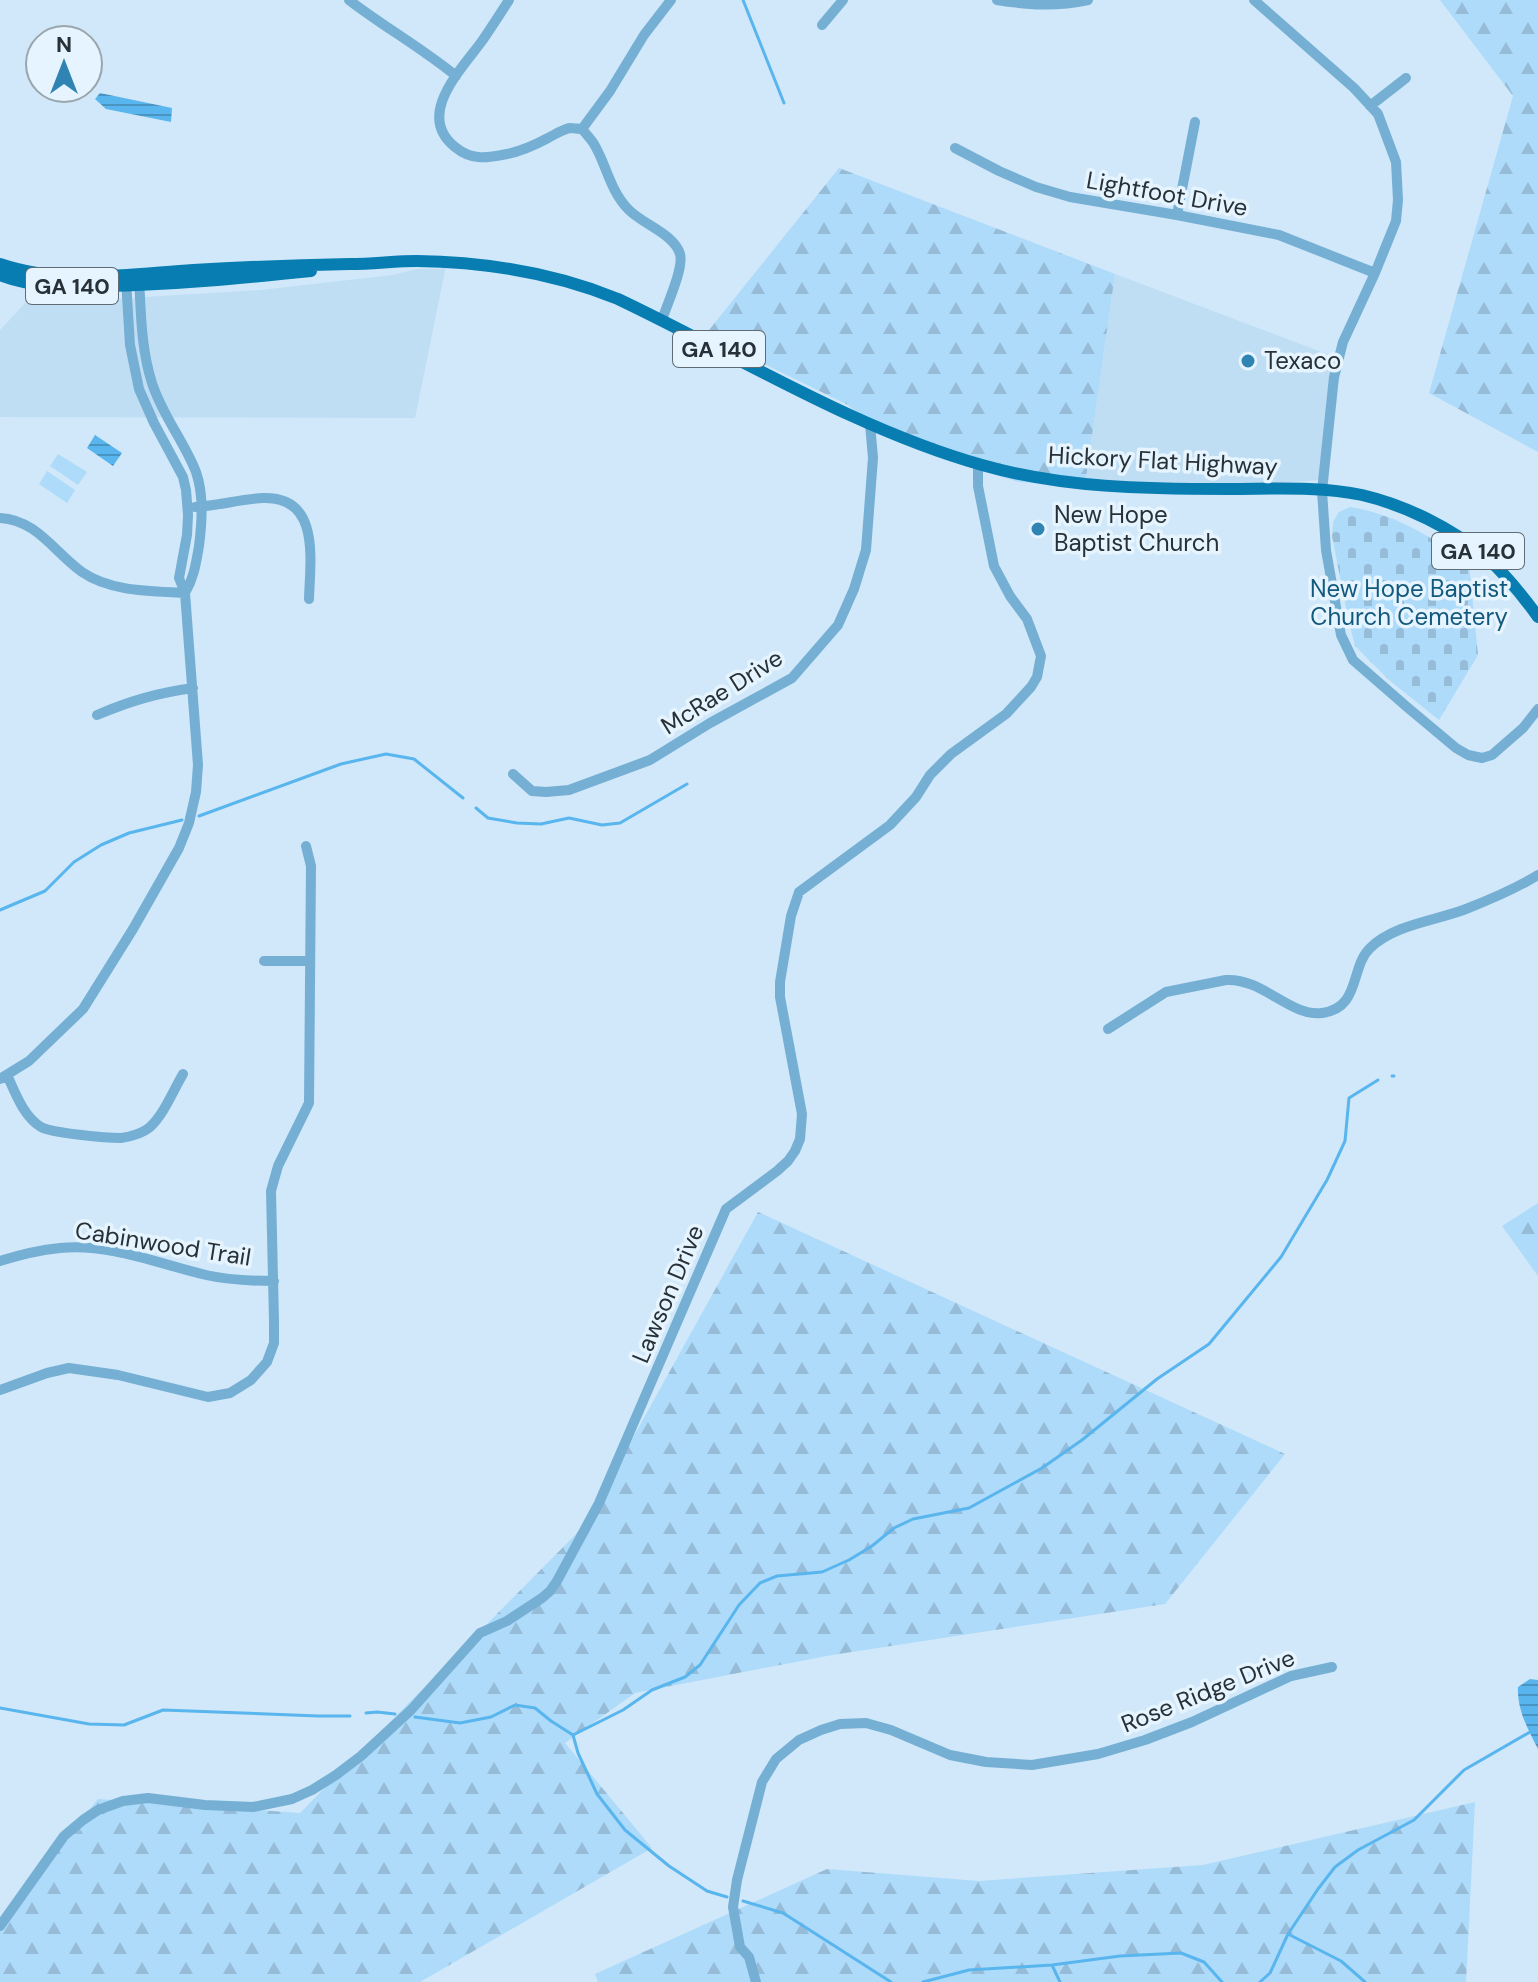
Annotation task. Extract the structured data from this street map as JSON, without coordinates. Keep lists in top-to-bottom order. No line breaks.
{"streets":{"main road":["GA 140","Hickory Flat Highway"],"street":["Lightfoot Drive","McRae Drive","Cabinwood Trail","Lawson Drive","Rose Ridge Drive"]},"crossings":[["Hickory Flat Highway","McRae Drive"],["Hickory Flat Highway","Lawson Drive"]],"parks":["New Hope Baptist Church Cemetery"],"places":["Texaco","New Hope Baptist Church"],"north":"top"}
